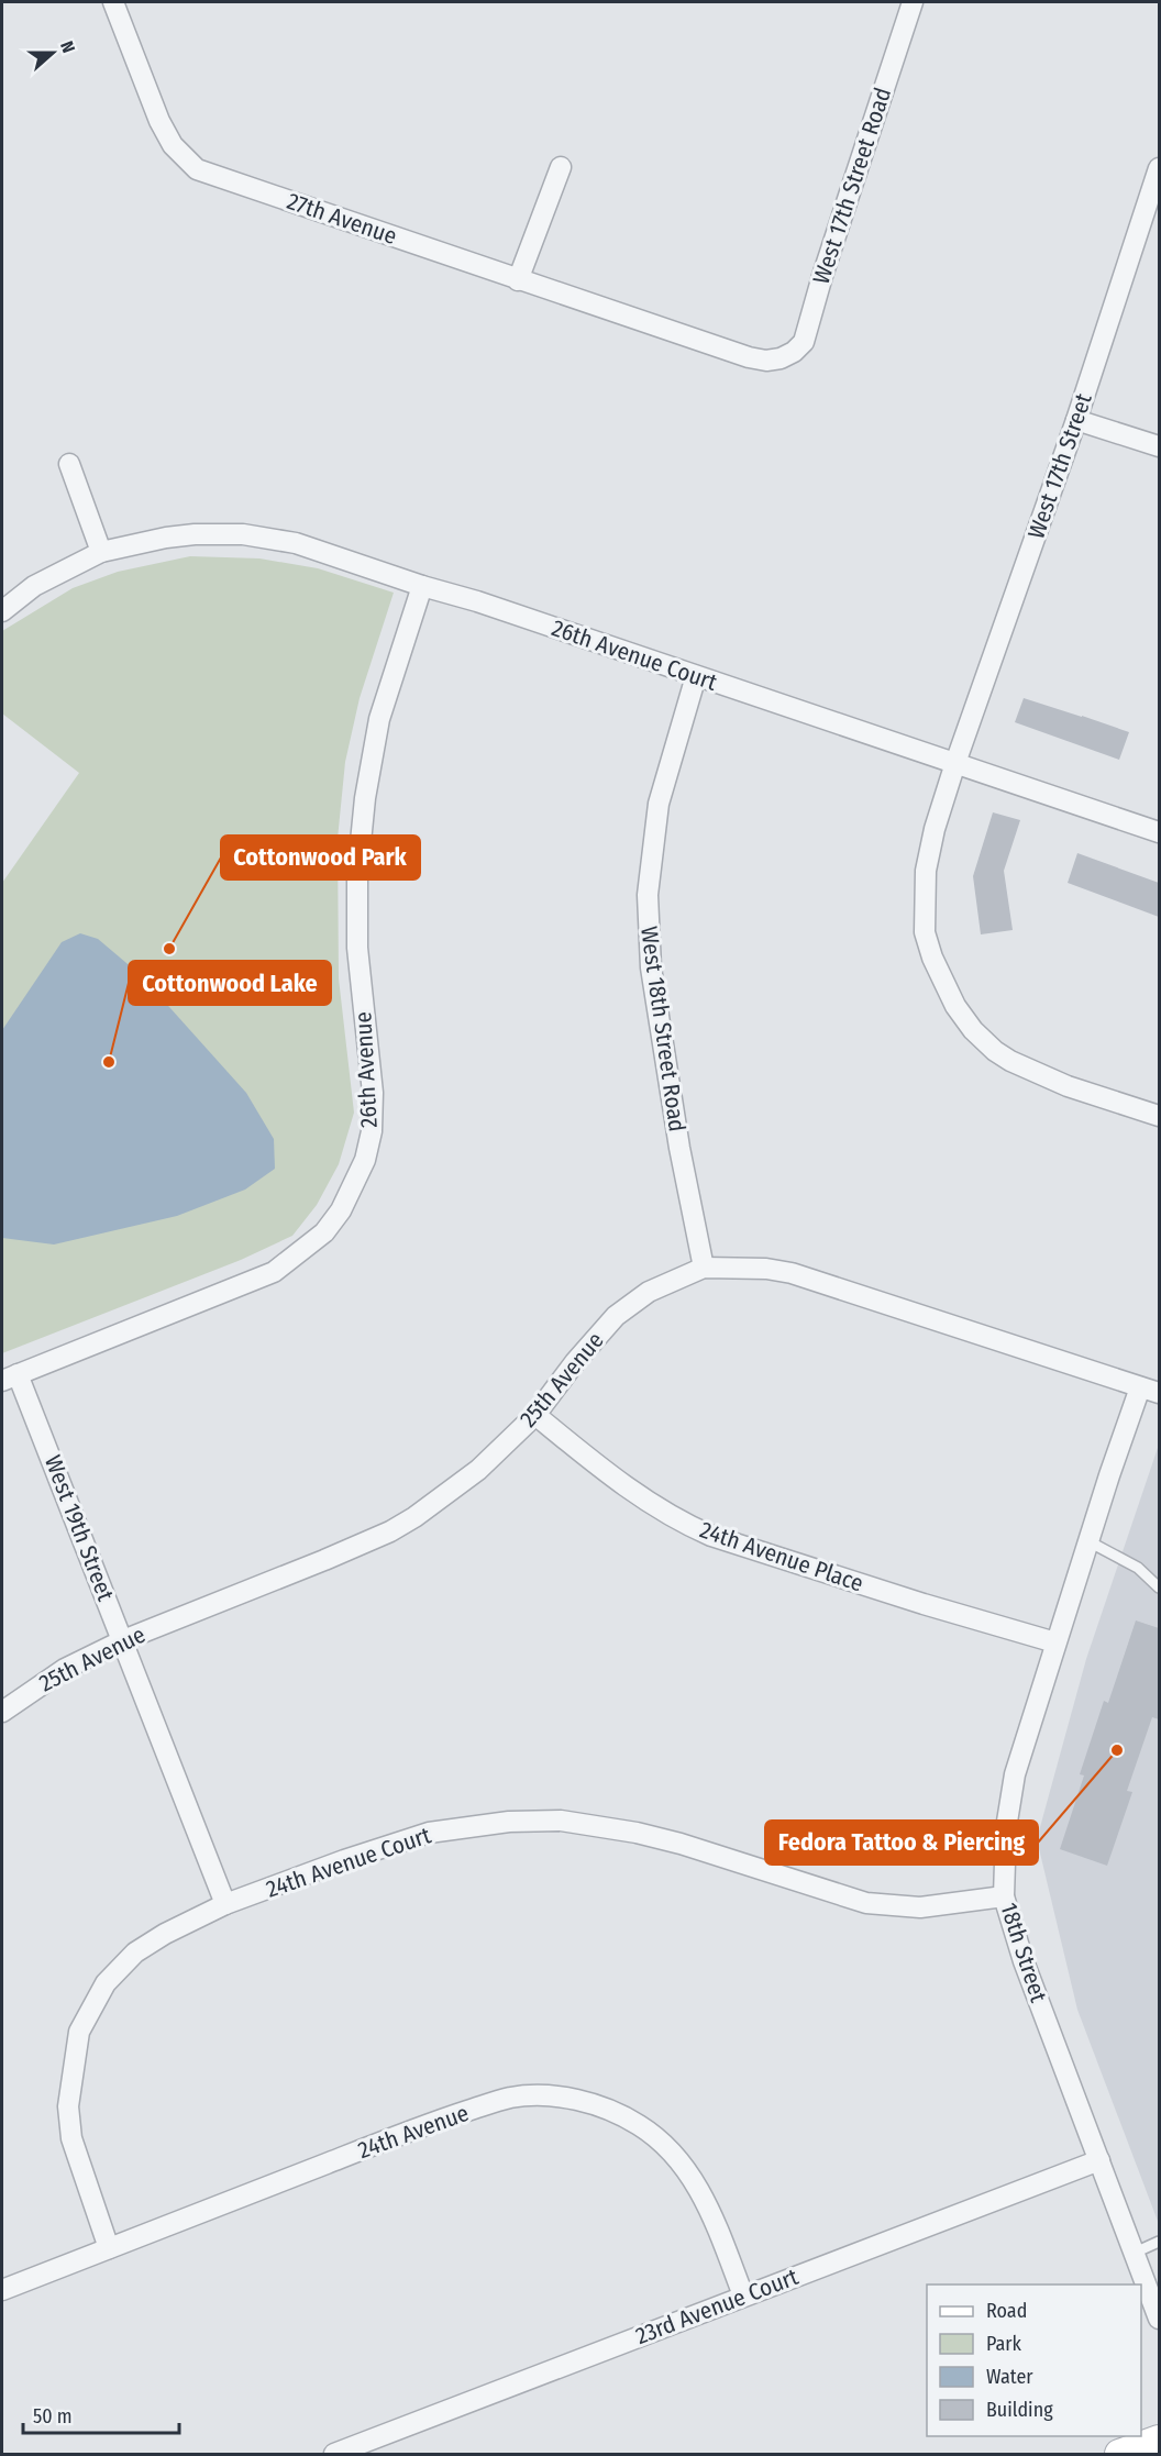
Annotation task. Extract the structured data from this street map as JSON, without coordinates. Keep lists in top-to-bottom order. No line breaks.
{"streets":{"street":["West 17th Street Road","27th Avenue","West 17th Street","26th Avenue Court","West 18th Street Road","26th Avenue","25th Avenue","West 19th Street","24th Avenue Place","24th Avenue Court","18th Street","24th Avenue","23rd Avenue Court"]},"crossings":[["West 17th Street Road","27th Avenue"],["West 17th Street","26th Avenue Court"],["26th Avenue Court","West 18th Street Road"],["26th Avenue Court","26th Avenue"],["West 18th Street Road","25th Avenue"],["26th Avenue","West 19th Street"],["25th Avenue","West 19th Street"],["25th Avenue","24th Avenue Place"],["25th Avenue","18th Street"],["West 19th Street","24th Avenue Court"],["24th Avenue Place","18th Street"],["24th Avenue Court","18th Street"],["24th Avenue Court","24th Avenue"],["18th Street","23rd Avenue Court"],["24th Avenue","23rd Avenue Court"]],"places":["Cottonwood Park","Cottonwood Lake","Fedora Tattoo & Piercing"],"legend":["Road","Park","Water","Building"],"scale_bar":"50 m","north":"right"}
